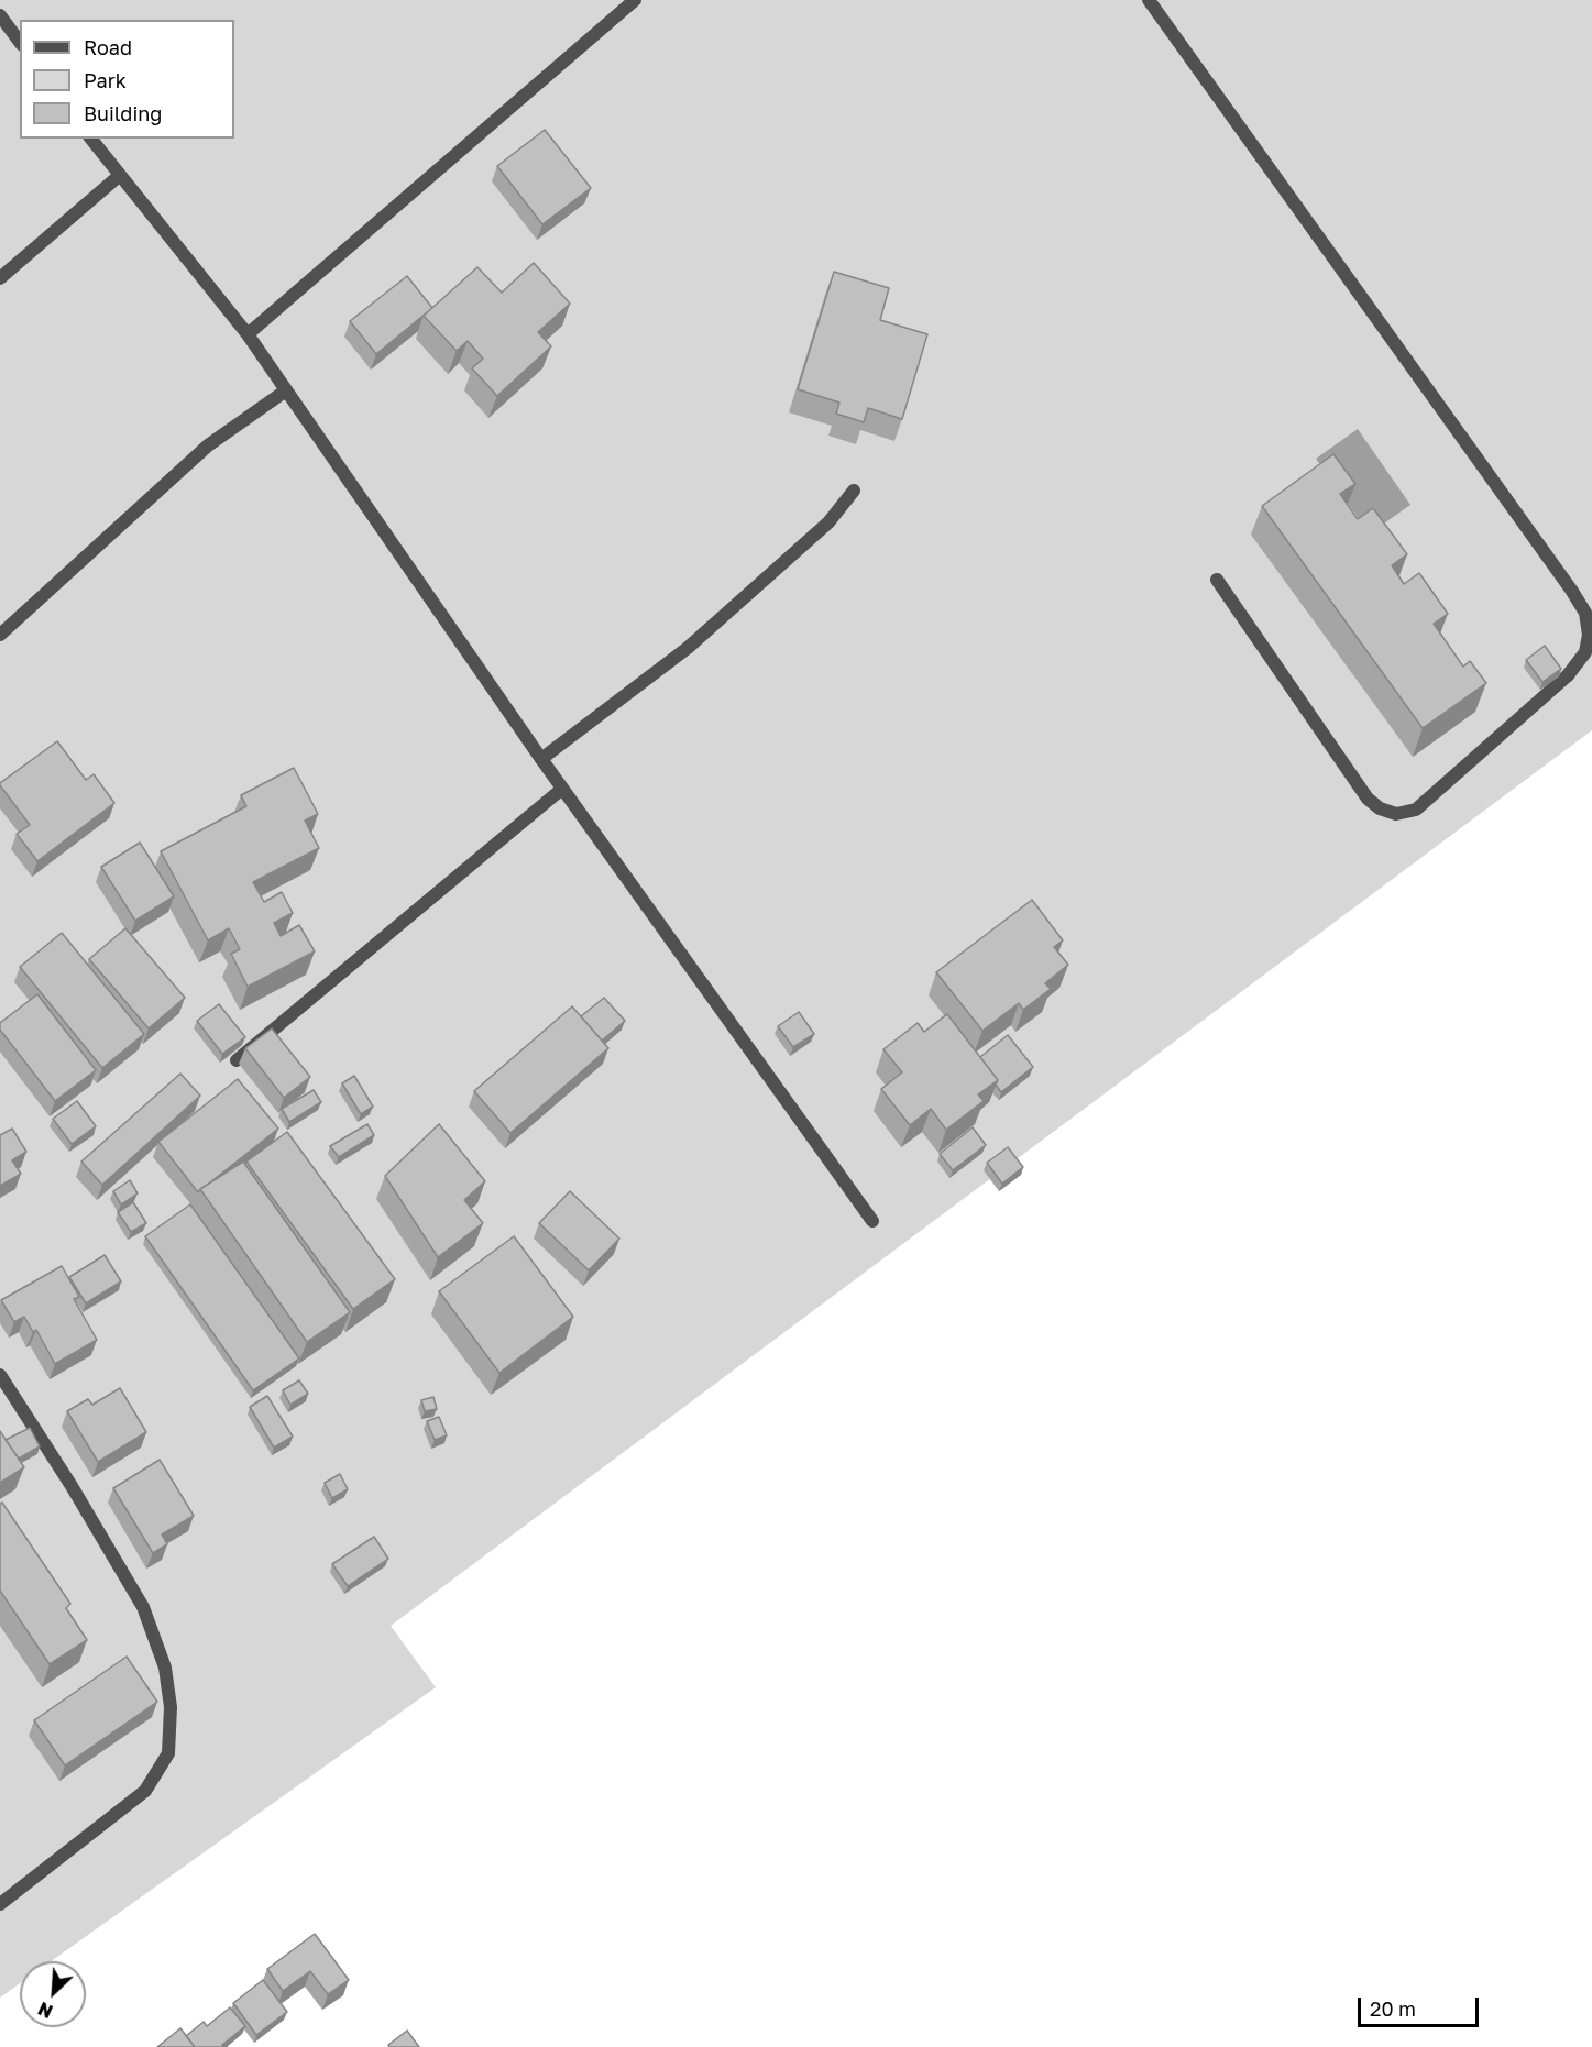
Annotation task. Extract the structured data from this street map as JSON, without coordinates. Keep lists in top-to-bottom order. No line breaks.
{"legend":["Road","Park","Building"],"scale_bar":"20 m","north":"bottom left"}
